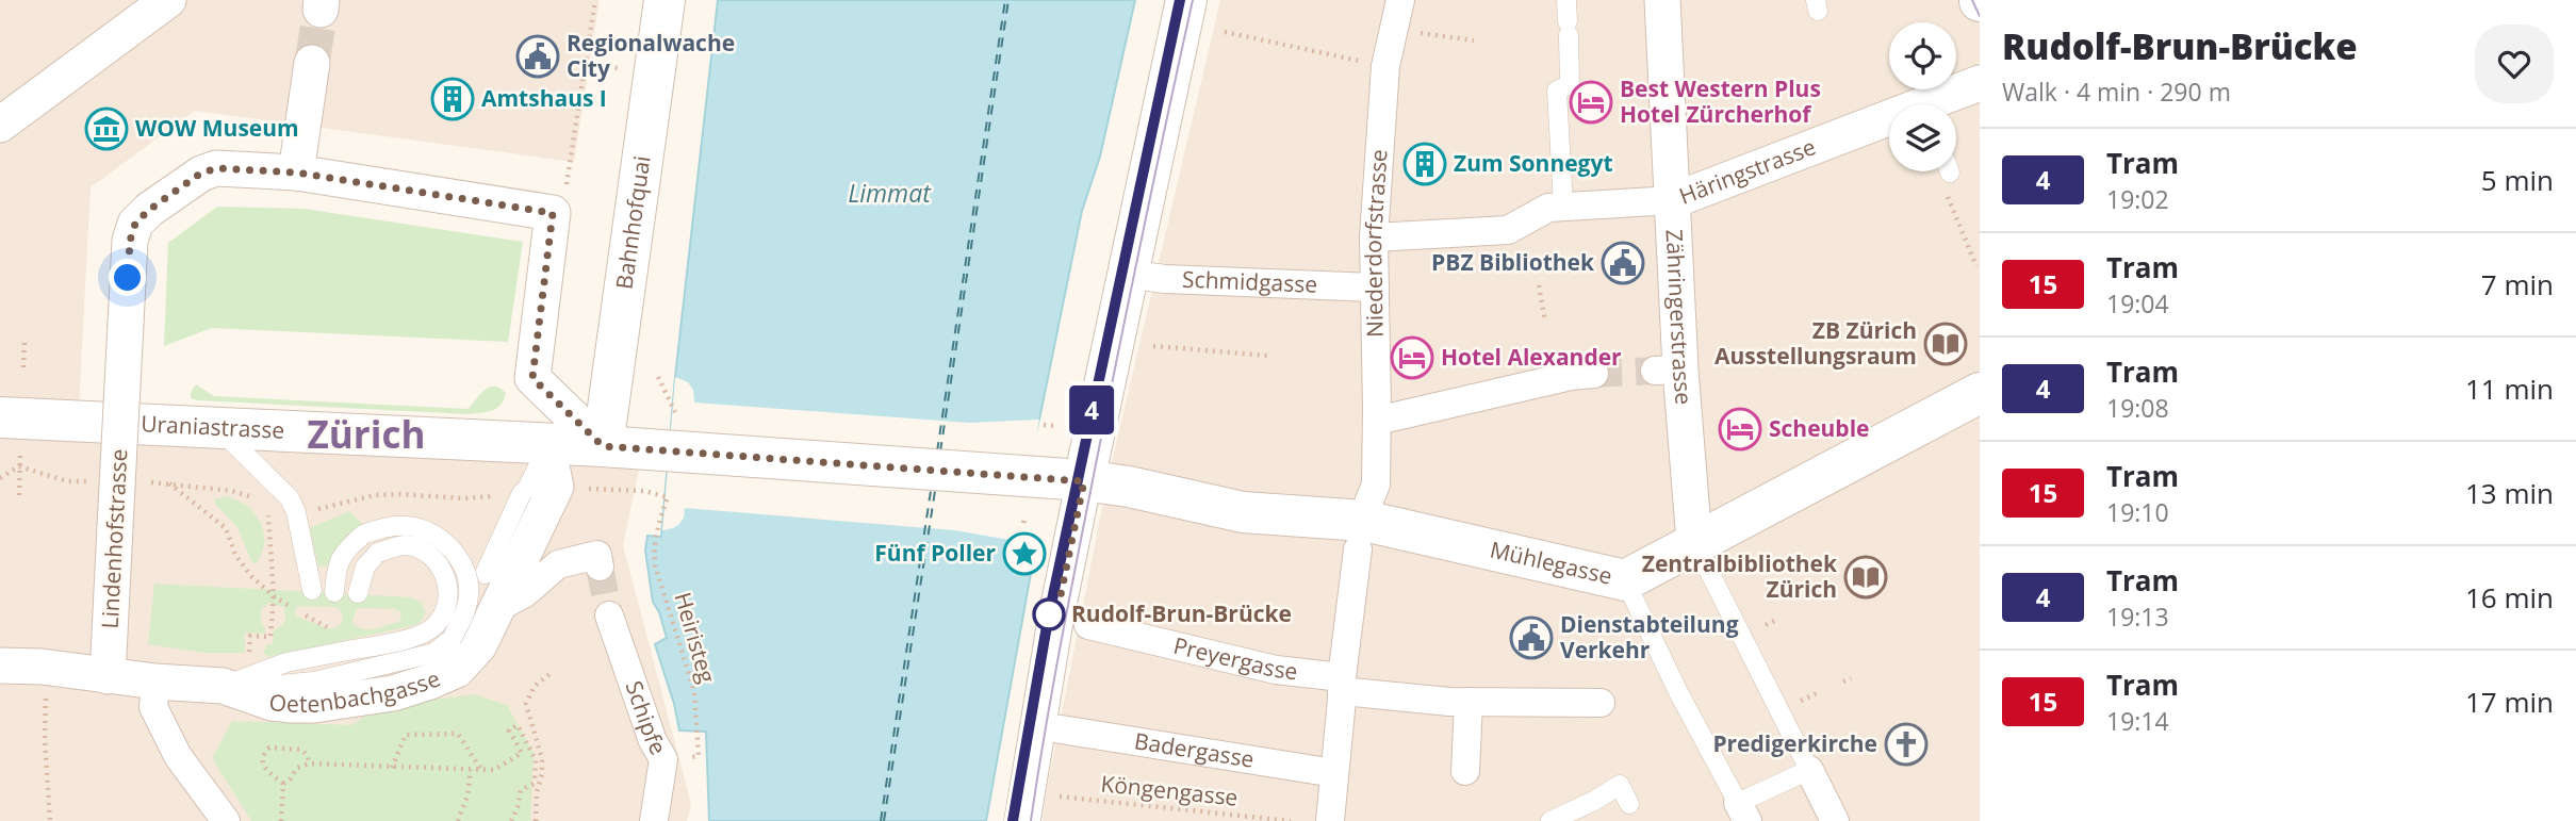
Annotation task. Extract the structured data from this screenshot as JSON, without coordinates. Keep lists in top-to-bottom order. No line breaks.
{"streets":{"street":["Häringstrasse","Bahnhofquai","Niederdorfstrasse","Schmidgasse","Zähringerstrasse","Uraniastrasse","Lindenhofstrasse","Mühlegasse","Preyergasse","Oetenbachgasse","Schipfe","Badergasse"],"path":["Heiristeg","Köngengasse"]},"crossings":[["Häringstrasse","Niederdorfstrasse"],["Häringstrasse","Zähringerstrasse"],["Bahnhofquai","Uraniastrasse"],["Bahnhofquai","Lindenhofstrasse"],["Niederdorfstrasse","Schmidgasse"],["Zähringerstrasse","Mühlegasse"],["Uraniastrasse","Lindenhofstrasse"],["Lindenhofstrasse","Oetenbachgasse"],["Heiristeg","Oetenbachgasse"]],"districts":["Zürich"],"water":["Limmat"],"places":{"public building":["Regionalwache City","PBZ Bibliothek","Dienstabteilung Verkehr"],"building":["Amtshaus I","Zum Sonnegyt"],"hotel":["Best Western Plus Hotel Zürcherhof","Hotel Alexander","Scheuble"],"museum":["WOW Museum"],"library":["ZB Zürich Ausstellungsraum","Zentralbibliothek Zürich"],"place":["Fünf Poller"],"other":["Rudolf-Brun-Brücke"],"church":["Predigerkirche"]},"lines":["tram line 4"],"page":{"on_map":"4","heading":["Rudolf-Brun-Brücke","Walk · 4 min · 290 m"],"list":[{"mark":"4","name":"Tram","note":"19:02","value":"5 min"},{"mark":"15","name":"Tram","note":"19:04","value":"7 min"},{"mark":"4","name":"Tram","note":"19:08","value":"11 min"},{"mark":"15","name":"Tram","note":"19:10","value":"13 min"},{"mark":"4","name":"Tram","note":"19:13","value":"16 min"},{"mark":"15","name":"Tram","note":"19:14","value":"17 min"}]}}
